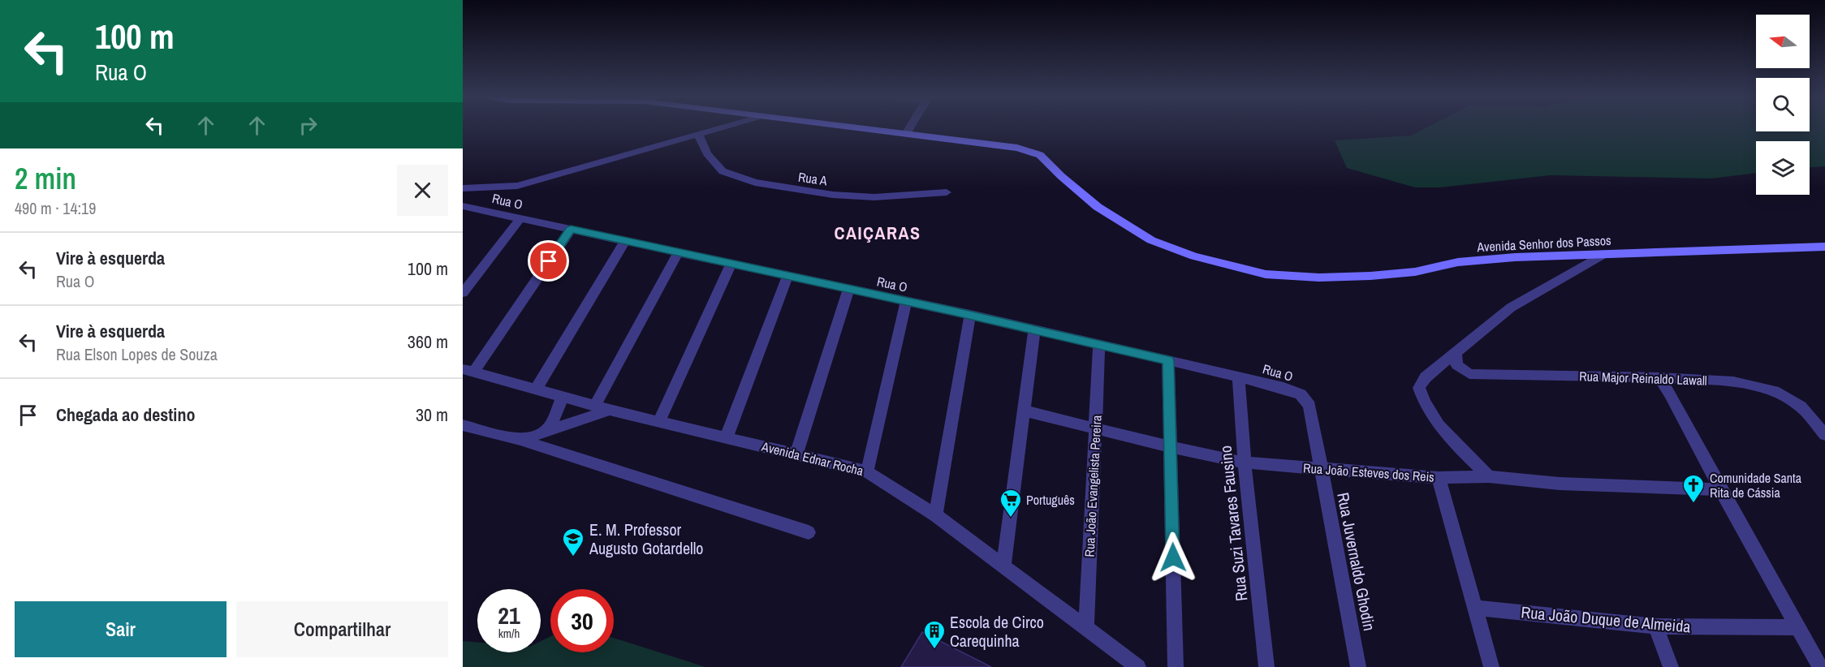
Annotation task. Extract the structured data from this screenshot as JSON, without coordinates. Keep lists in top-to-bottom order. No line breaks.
{"streets":{"street":["Rua A","Rua O","Avenida Senhor dos Passos","Rua Major Reinaldo Lawall","Avenida Ednar Rocha","Rua João Esteves dos Reis","Rua João Evangelista Pereira","Rua Suzi Tavares Fausino","Rua Juvernaldo Ghodin","Rua João Duque de Almeida"]},"crossings":[["Rua O","Rua João Evangelista Pereira"],["Rua O","Rua Suzi Tavares Fausino"],["Rua O","Rua Juvernaldo Ghodin"],["Avenida Ednar Rocha","Rua João Evangelista Pereira"],["Rua João Esteves dos Reis","Rua João Evangelista Pereira"],["Rua João Esteves dos Reis","Rua Suzi Tavares Fausino"],["Rua João Esteves dos Reis","Rua Juvernaldo Ghodin"]],"districts":["CAIÇARAS"],"places":{"church":["Comunidade Santa Rita de Cássia"],"supermarket":["Português"],"school or university":["E. M. Professor Augusto Gotardello"],"building":["Escola de Circo Carequinha"]},"north":"left","page":{"turn":["100 m","Rua O"],"heading":["2 min","490 m · 14:19"],"list":[{"name":"Vire à esquerda","note":"Rua O","value":"100 m"},{"name":"Vire à esquerda","note":"Rua Elson Lopes de Souza","value":"360 m"},{"name":"Chegada ao destino","value":"30 m"}],"speed":"21 km/h","limit":"30","buttons":["Sair","Compartilhar"]}}
